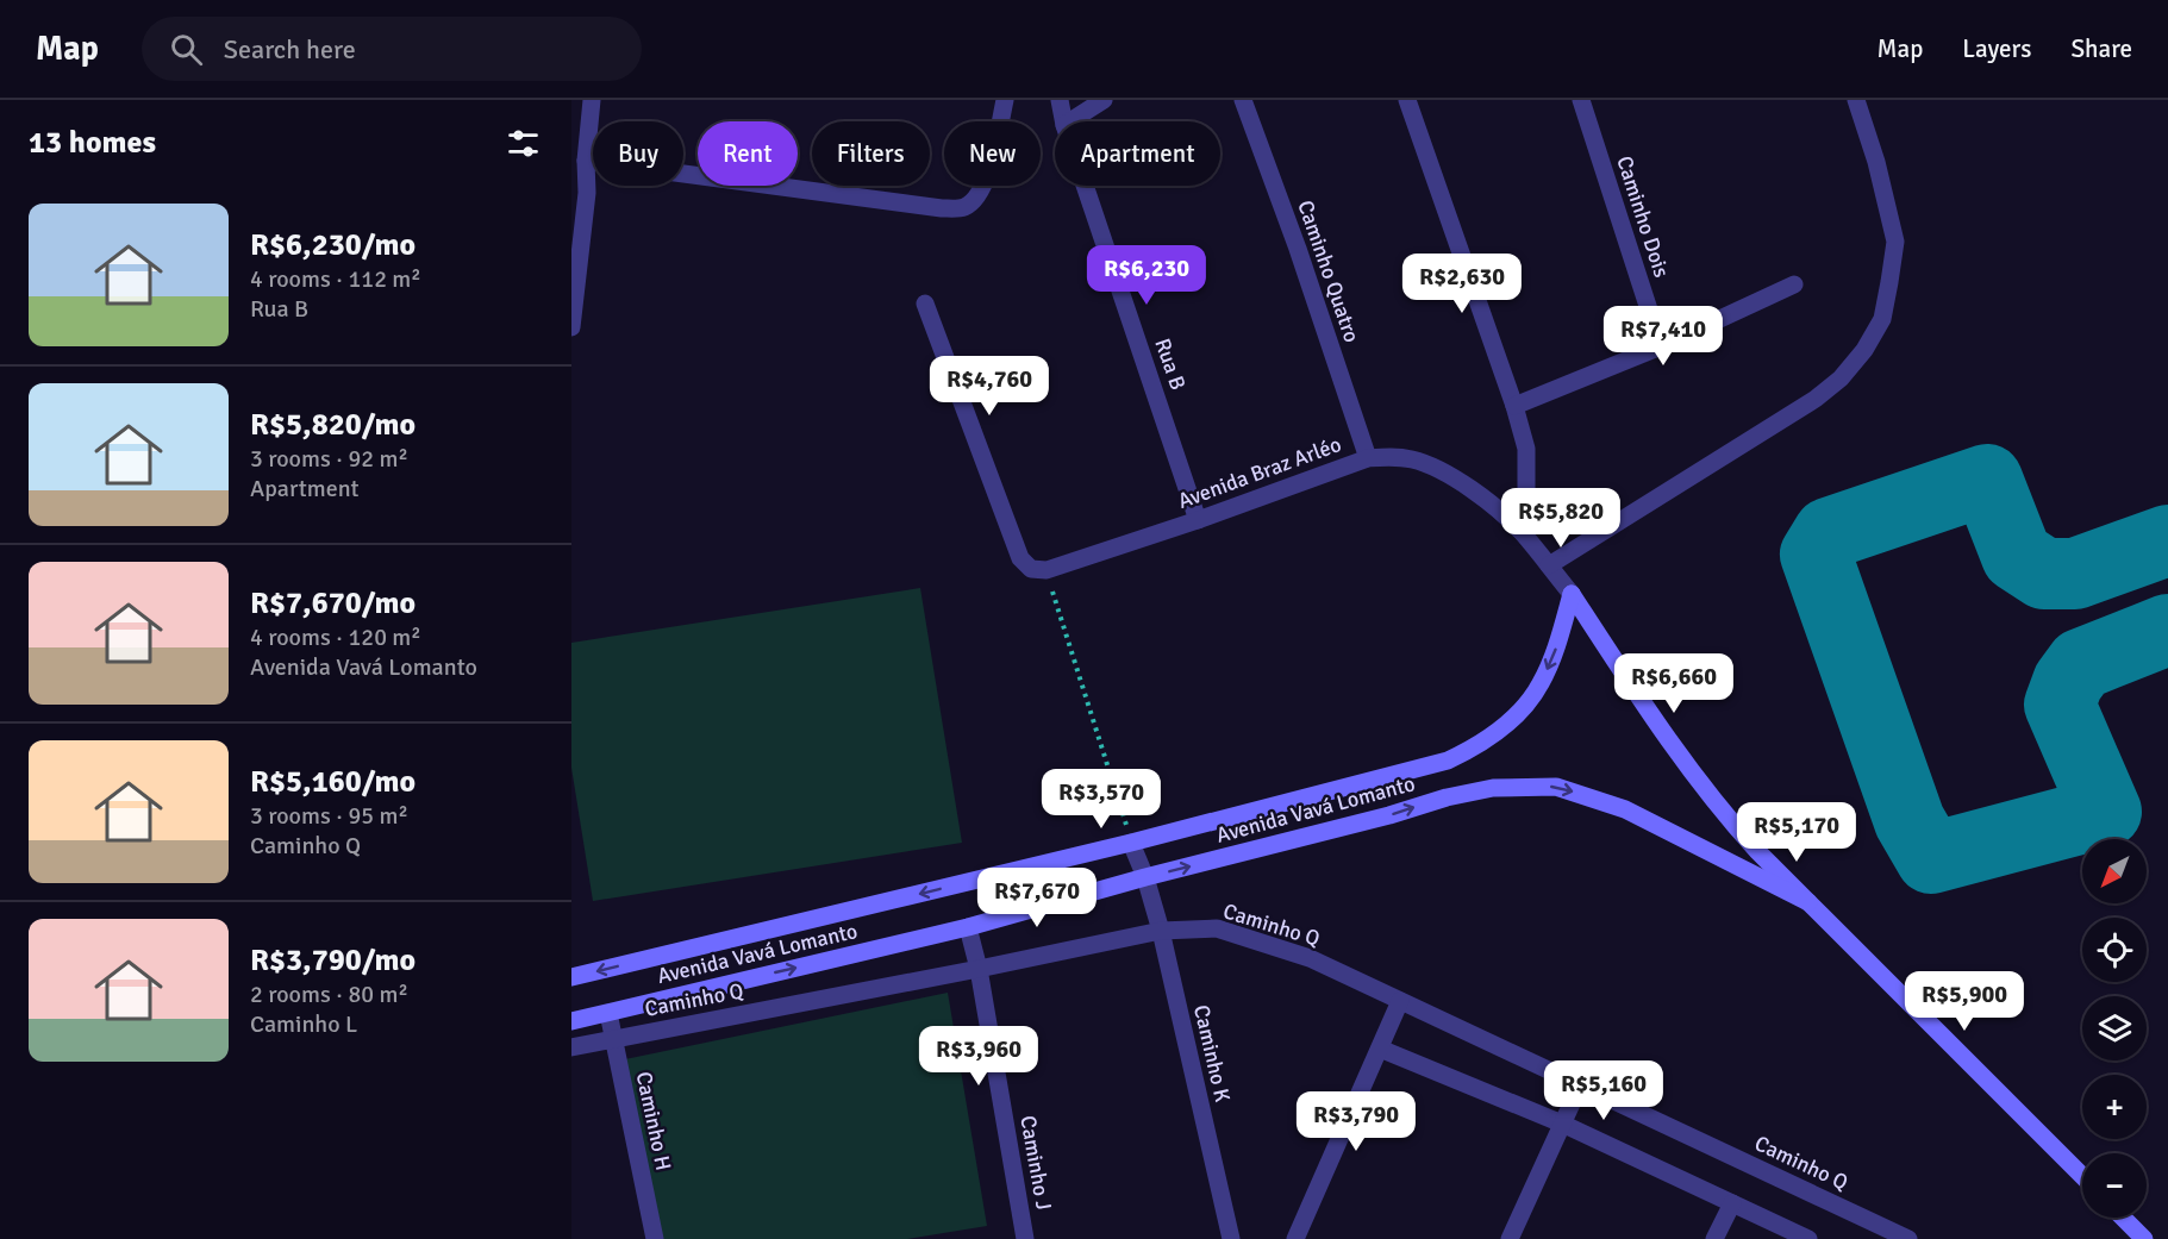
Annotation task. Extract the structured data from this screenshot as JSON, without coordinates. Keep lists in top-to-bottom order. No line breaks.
{"streets":{"street":["Caminho Dois","Caminho Quatro","Rua B","Avenida Braz Arléo","Avenida Vavá Lomanto","Caminho Q","Caminho K","Caminho H","Caminho J"]},"crossings":[["Caminho Quatro","Avenida Braz Arléo"],["Rua B","Avenida Braz Arléo"],["Avenida Braz Arléo","Avenida Vavá Lomanto"],["Avenida Vavá Lomanto","Caminho K"],["Avenida Vavá Lomanto","Caminho H"],["Avenida Vavá Lomanto","Caminho J"],["Caminho Q","Caminho K"],["Caminho Q","Caminho H"],["Caminho Q","Caminho J"]],"north":"bottom left","page":{"header":"Map","search":"Search here","nav":["Map","Layers","Share"],"heading":"13 homes","chip":["Buy","Rent","Filters","New","Apartment"],"list":[{"name":"R$6,230/mo","note":"4 rooms · 112 m² · Rua B"},{"name":"R$5,820/mo","note":"3 rooms · 92 m² · Apartment"},{"name":"R$7,670/mo","note":"4 rooms · 120 m² · Avenida Vavá Lomanto"},{"name":"R$5,160/mo","note":"3 rooms · 95 m² · Caminho Q"},{"name":"R$3,790/mo","note":"2 rooms · 80 m² · Caminho L"}],"price":["R$6,230","R$2,630","R$7,410","R$4,760","R$5,820","R$6,660","R$3,570","R$5,170","R$7,670","R$5,900","R$3,960","R$5,160","R$3,790"],"map_buttons":["+","−"]}}
